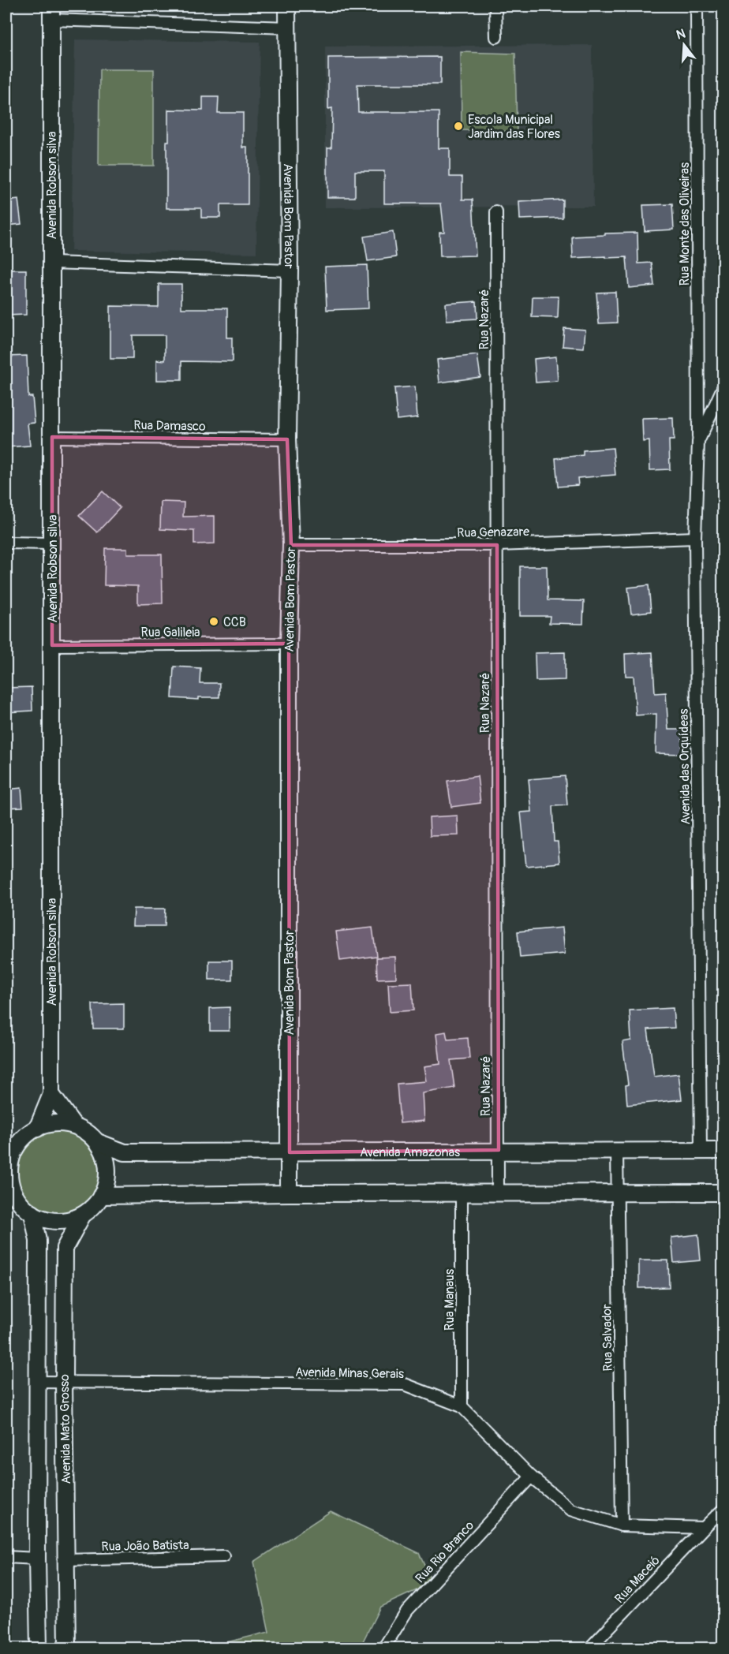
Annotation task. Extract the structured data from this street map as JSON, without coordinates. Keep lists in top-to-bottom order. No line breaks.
{"streets":{"street":["Avenida Robson silva","Avenida Bom Pastor","Rua Monte das Oliveiras","Rua Nazaré","Rua Damasco","Rua Genazare","Rua Galileia","Avenida das Orquídeas","Avenida Amazonas","Rua Manaus","Rua Salvador","Avenida Minas Gerais","Avenida Mato Grosso","Rua João Batista","Rua Rio Branco","Rua Maceió"]},"crossings":[["Avenida Robson silva","Rua Damasco"],["Avenida Robson silva","Rua Galileia"],["Avenida Robson silva","Avenida Amazonas"],["Avenida Robson silva","Avenida Mato Grosso"],["Avenida Bom Pastor","Rua Damasco"],["Avenida Bom Pastor","Rua Genazare"],["Avenida Bom Pastor","Rua Galileia"],["Avenida Bom Pastor","Avenida Amazonas"],["Rua Monte das Oliveiras","Avenida das Orquídeas"],["Rua Nazaré","Rua Genazare"],["Rua Nazaré","Avenida Amazonas"],["Rua Genazare","Avenida das Orquídeas"],["Avenida das Orquídeas","Avenida Amazonas"],["Avenida Amazonas","Rua Salvador"],["Avenida Amazonas","Avenida Mato Grosso"],["Rua Manaus","Avenida Minas Gerais"],["Rua Salvador","Avenida Minas Gerais"],["Avenida Minas Gerais","Avenida Mato Grosso"],["Avenida Minas Gerais","Rua Rio Branco"],["Avenida Minas Gerais","Rua Maceió"],["Avenida Mato Grosso","Rua João Batista"]],"places":["Escola Municipal Jardim das Flores","CCB"],"north":"top"}
